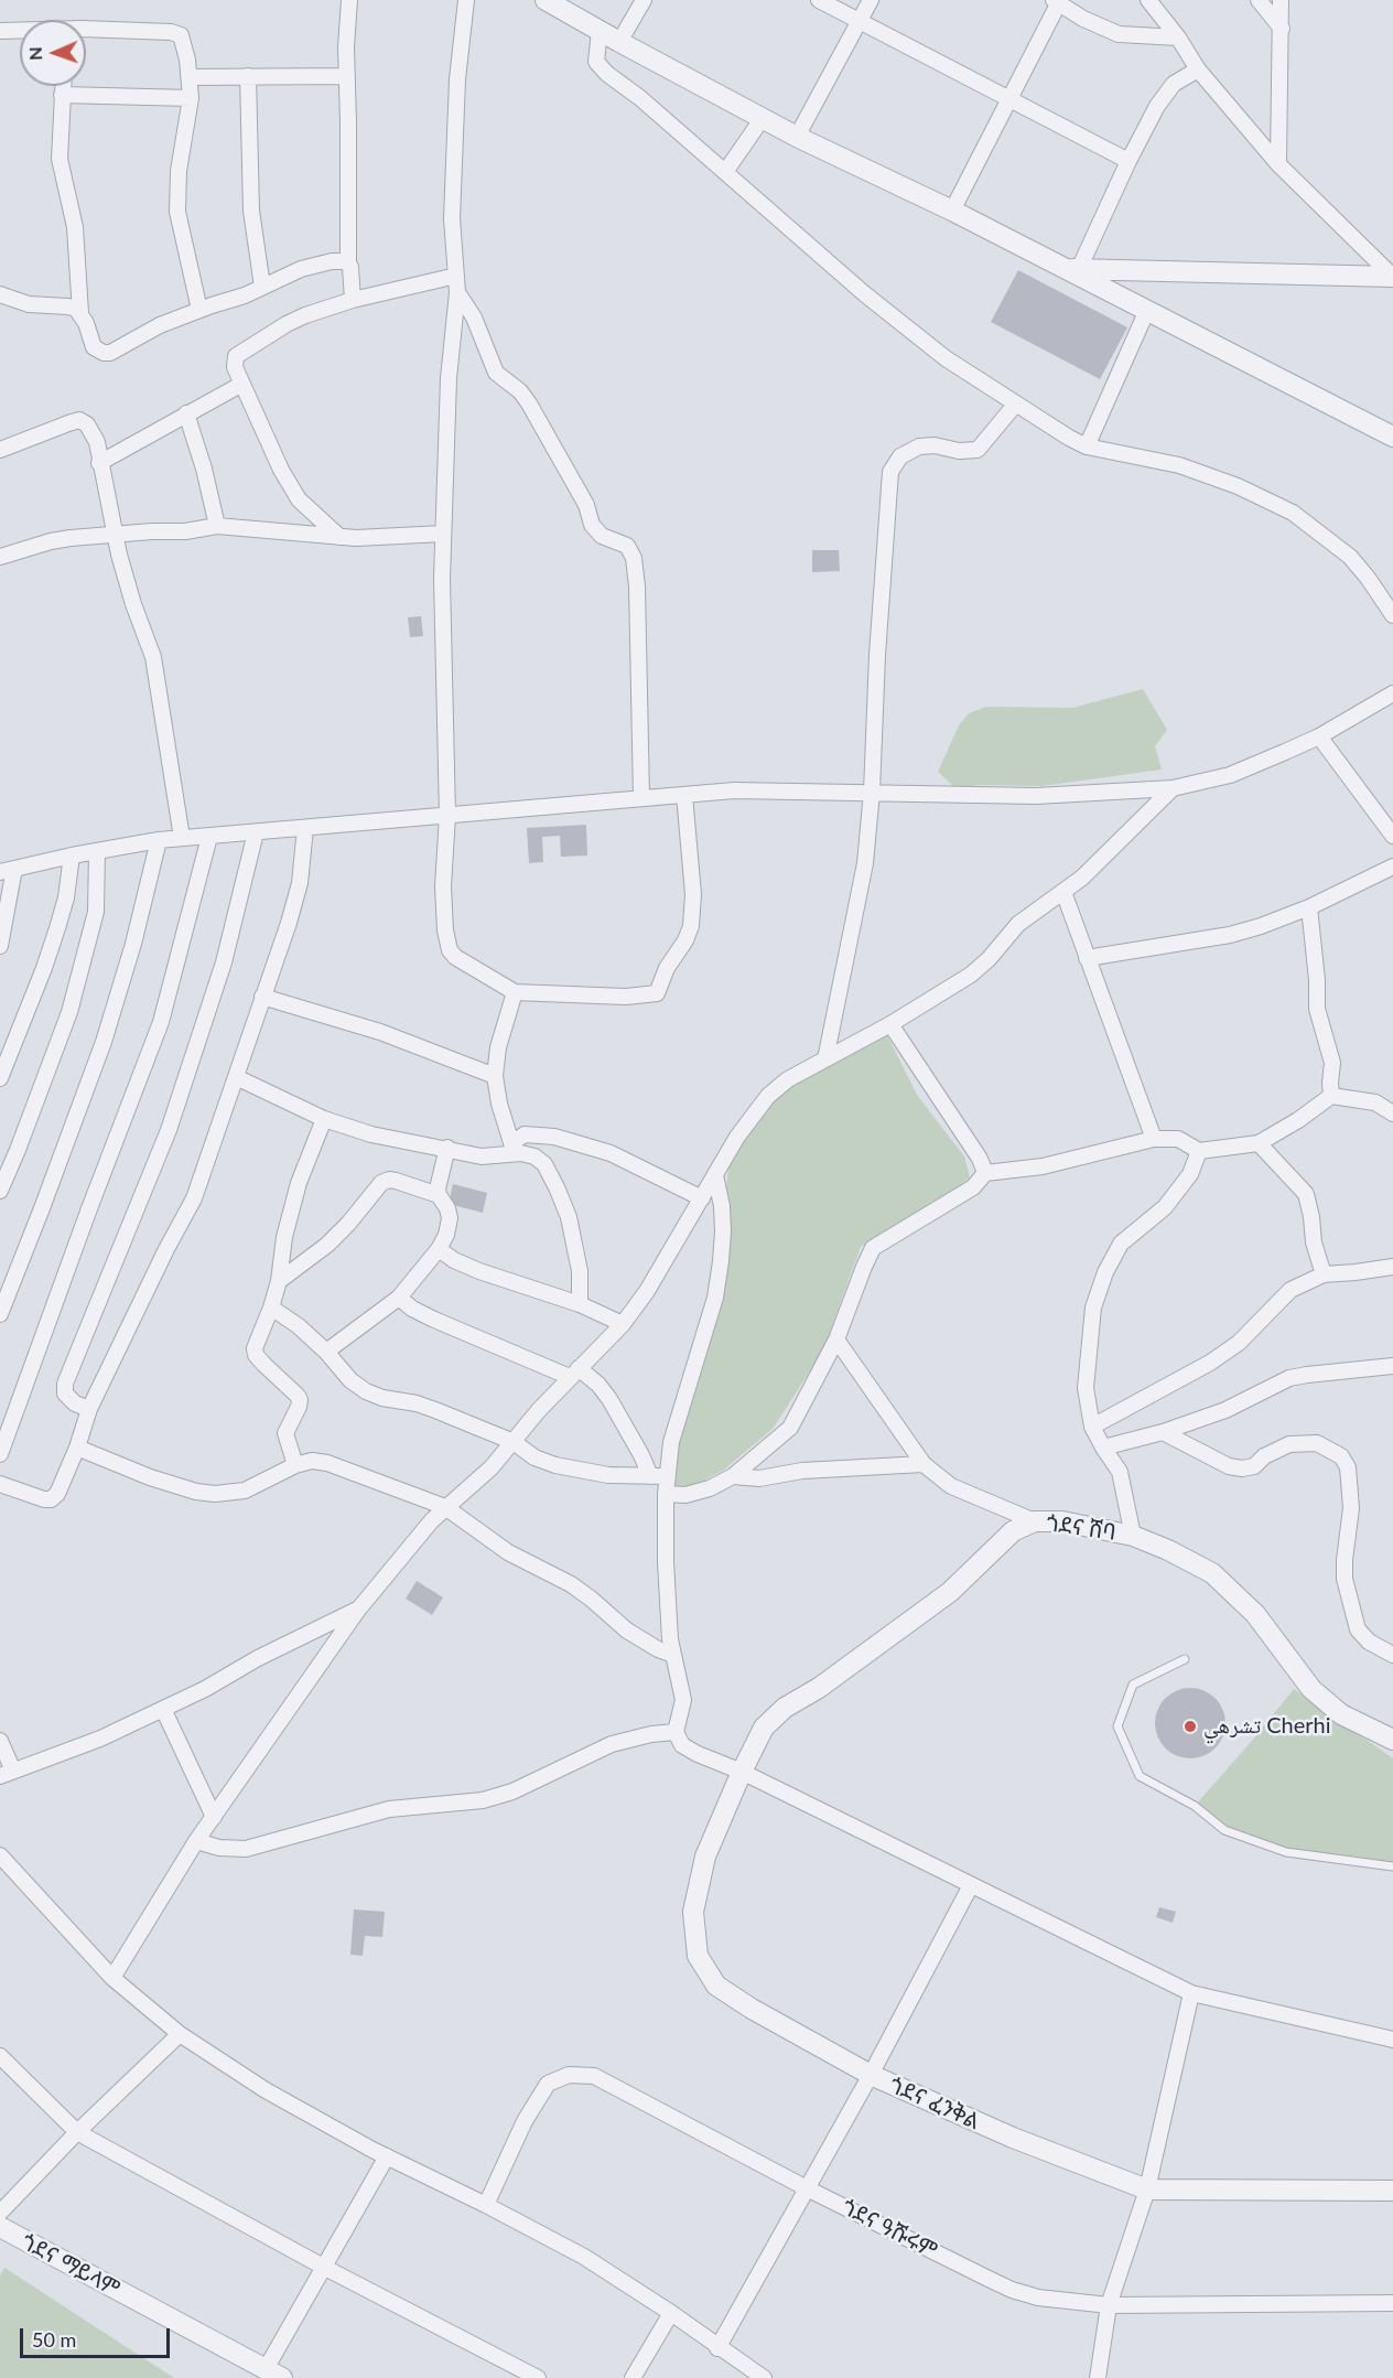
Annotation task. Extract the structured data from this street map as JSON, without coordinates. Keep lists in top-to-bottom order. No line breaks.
{"streets":{"street":["ጎደና ሸባ","ጎደና ፈንቅል","ጎደና ዓሹሩም","ጎደና ማይላም"]},"crossings":[["ጎደና ሸባ","ጎደና ፈንቅል"]],"places":["تشرهي Cherhi"],"scale_bar":"50 m","north":"left"}
